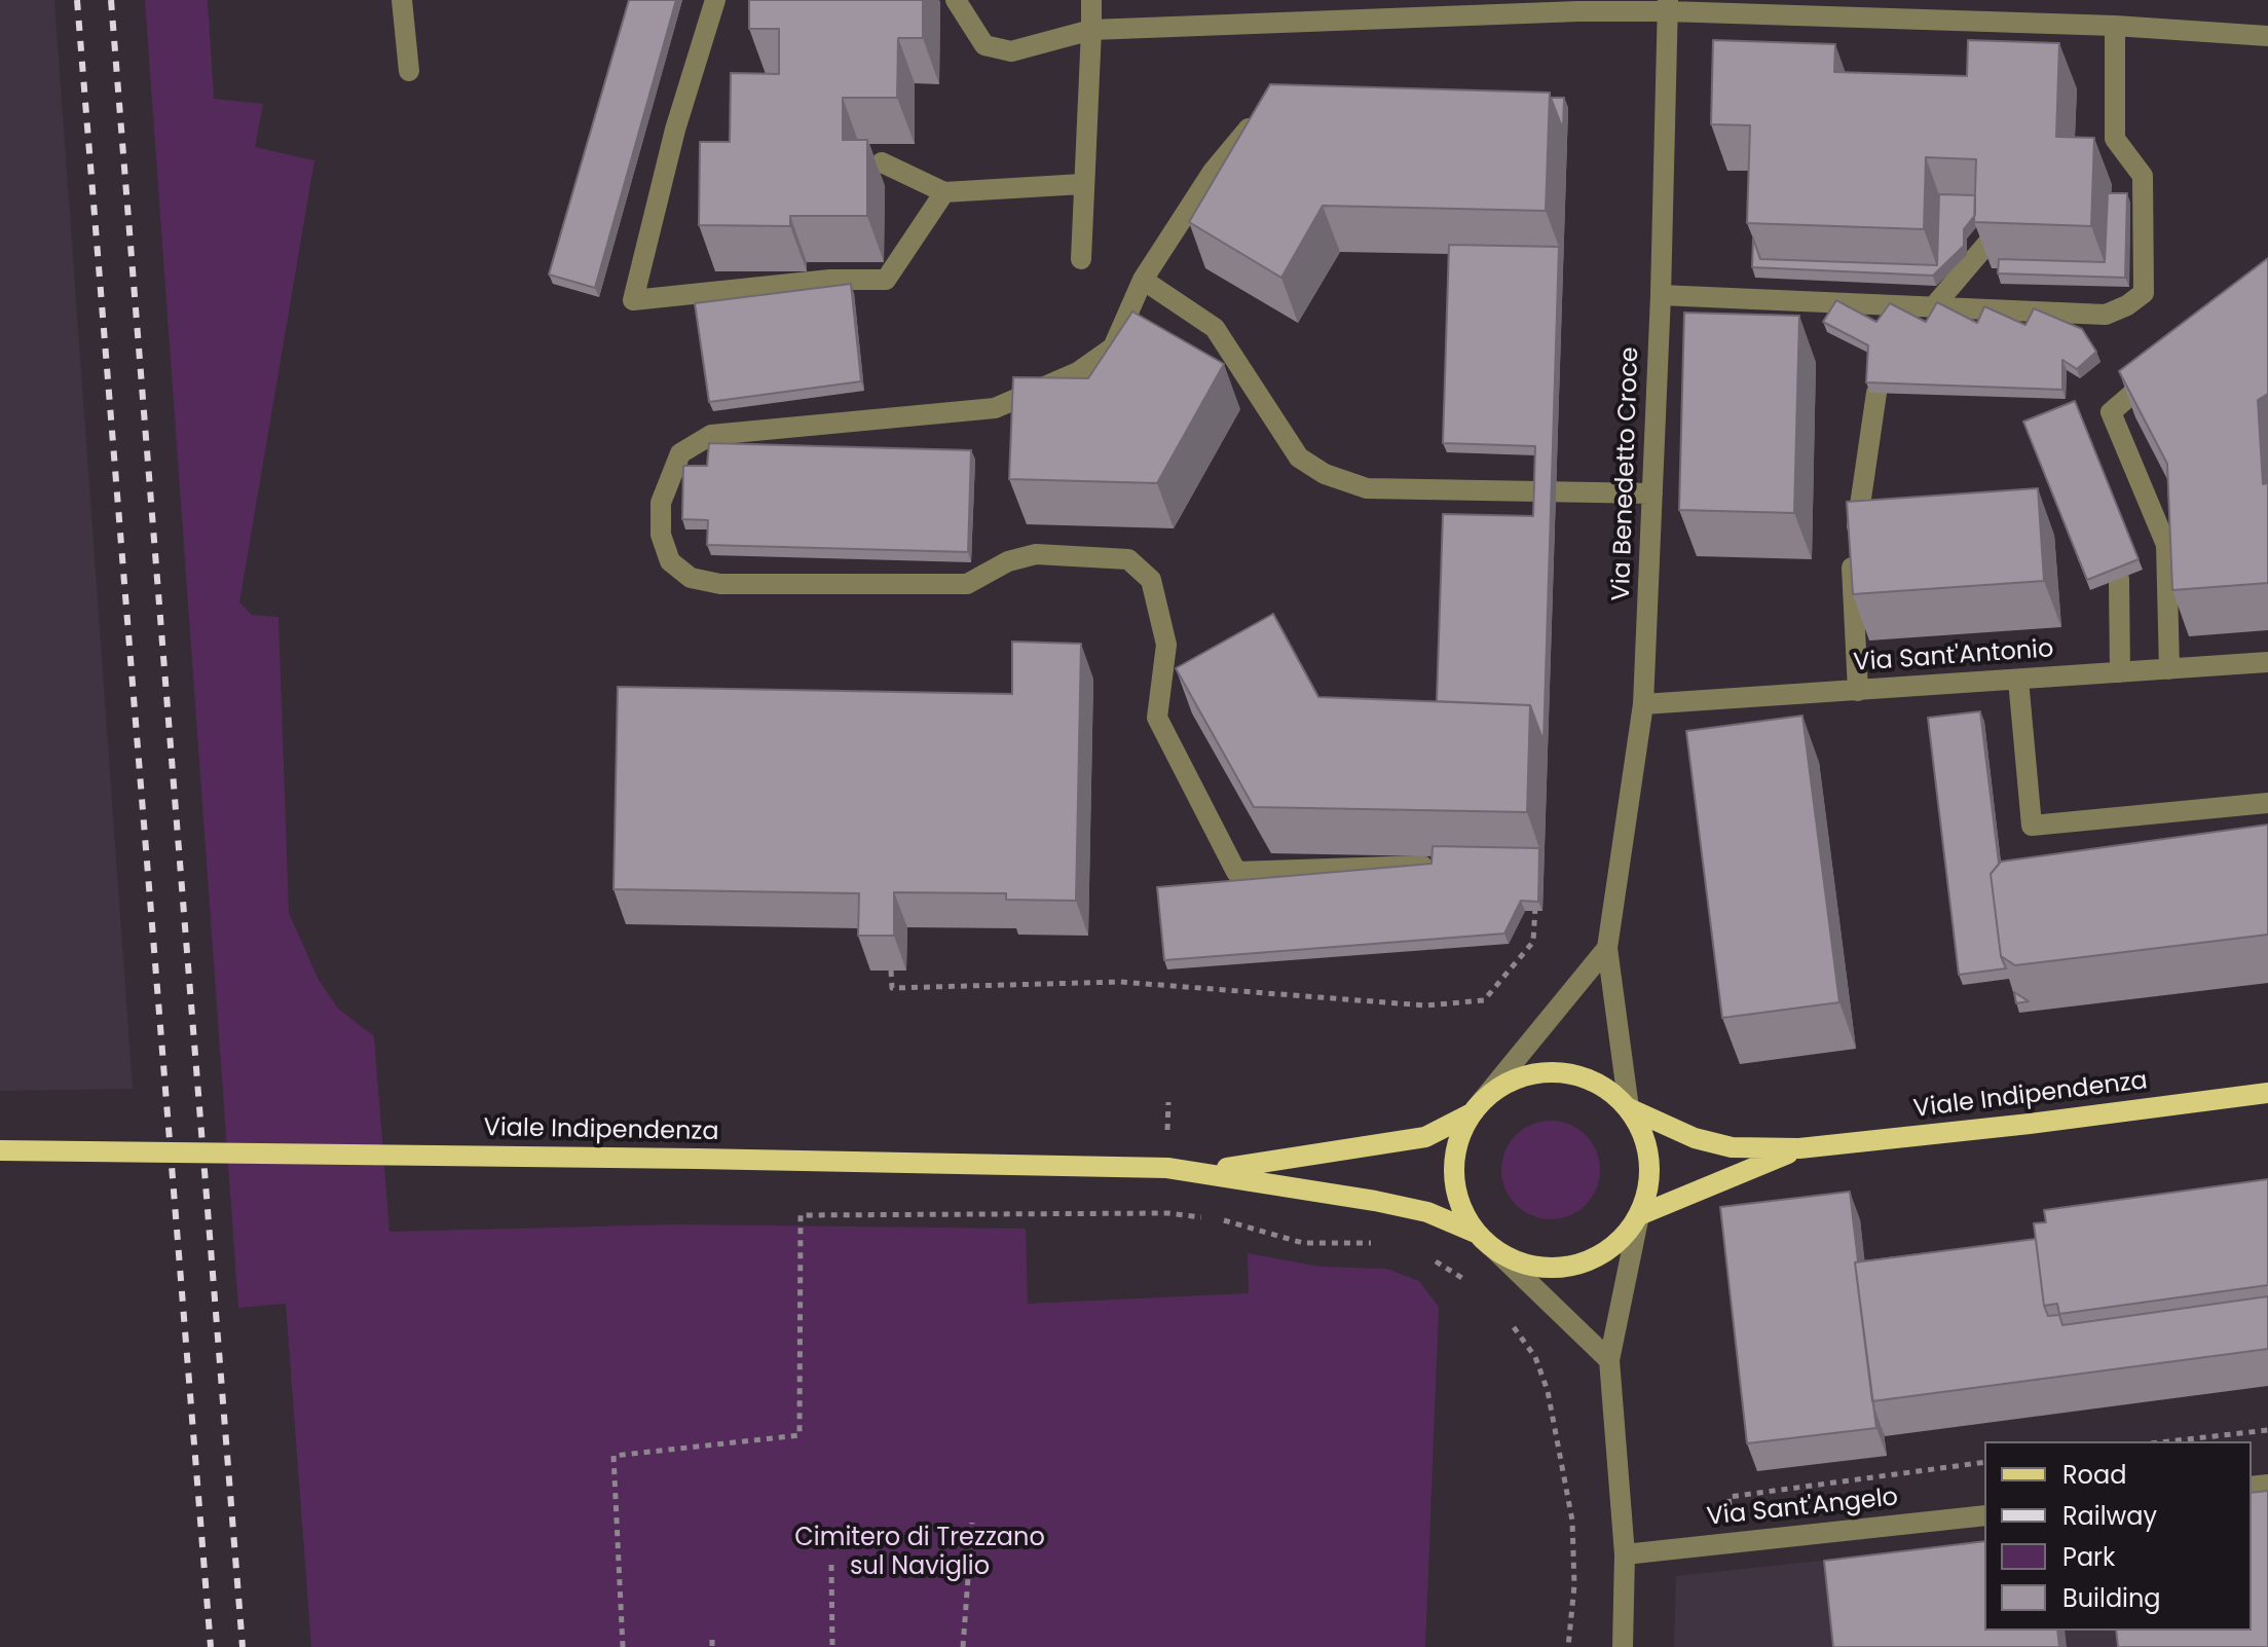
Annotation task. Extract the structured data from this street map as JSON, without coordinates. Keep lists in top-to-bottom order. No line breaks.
{"streets":{"main road":["Viale Indipendenza"],"street":["Via Benedetto Croce","Via Sant'Antonio","Via Sant'Angelo"]},"crossings":[["Via Benedetto Croce","Via Sant'Antonio"],["Via Benedetto Croce","Viale Indipendenza"]],"parks":["Cimitero di Trezzano sul Naviglio"],"legend":["Road","Railway","Park","Building"]}
